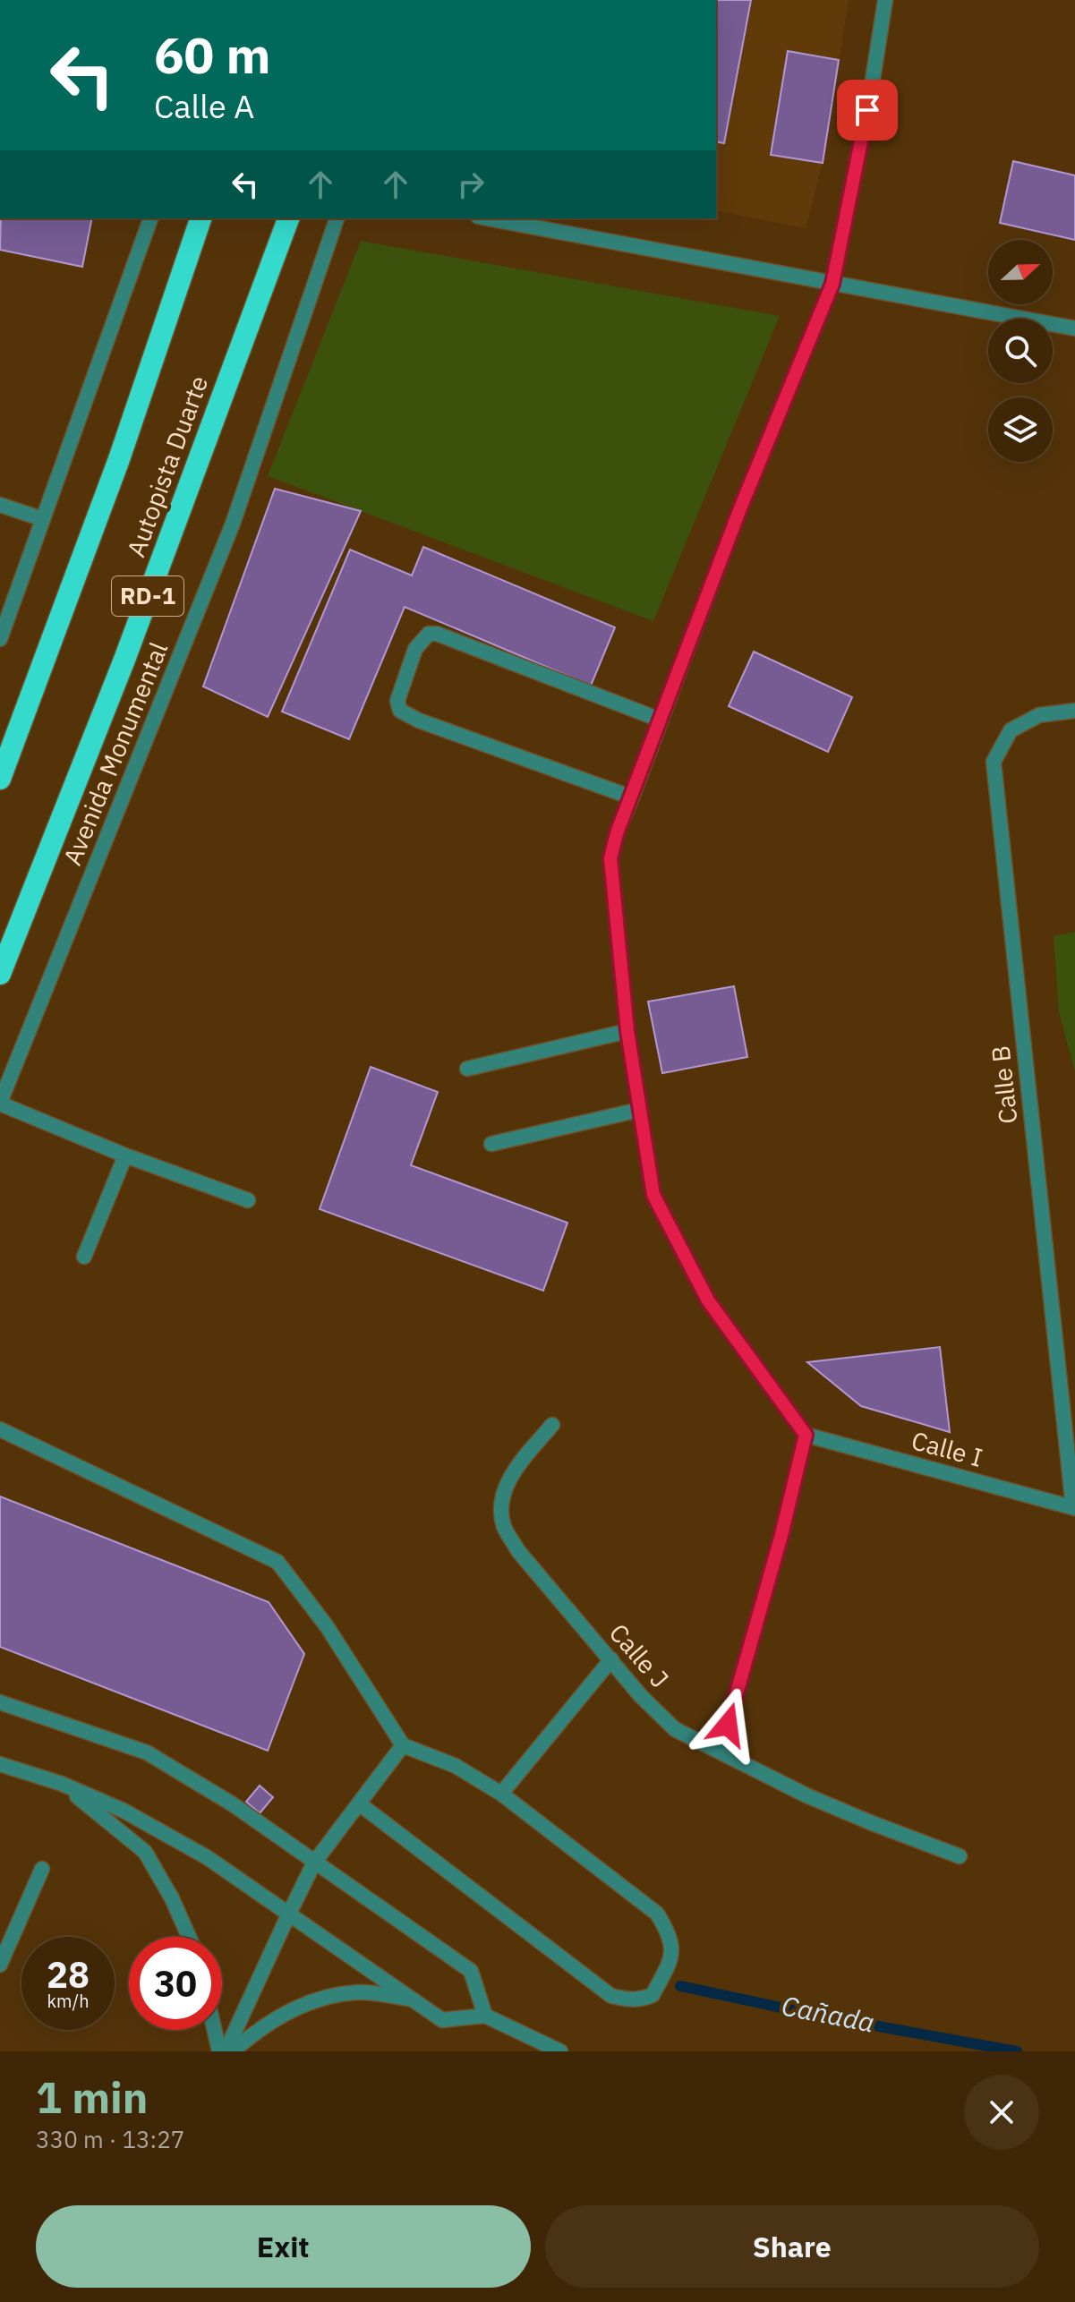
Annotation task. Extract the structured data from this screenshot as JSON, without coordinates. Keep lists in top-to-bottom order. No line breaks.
{"streets":{"highway":["Autopista Duarte","RD-1"],"street":["Avenida Monumental","Calle B","Calle I","Calle J"]},"crossings":[["Calle B","Calle I"]],"water":["Cañada"],"north":"right","page":{"turn":["60 m","Calle A"],"speed":"28 km/h","limit":"30","heading":["1 min","330 m · 13:27"],"buttons":["Exit","Share"]}}
